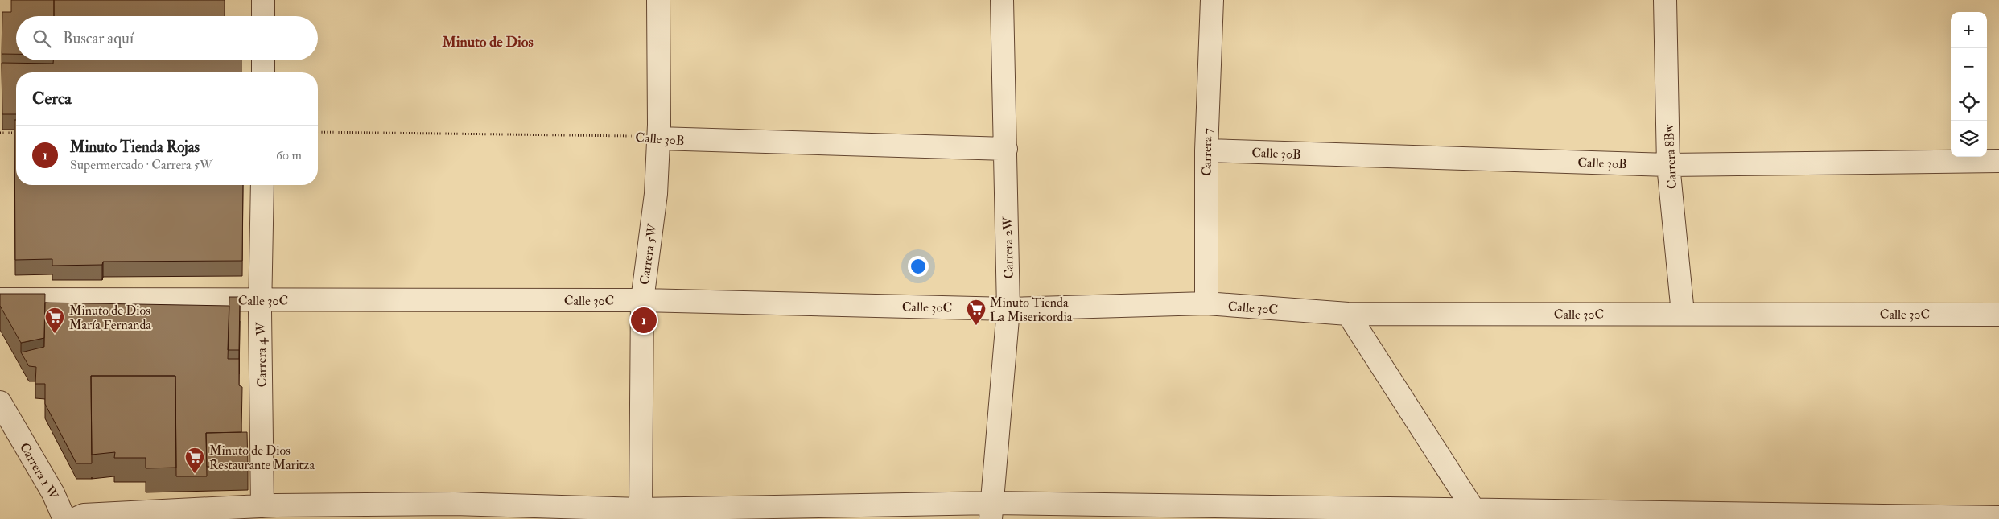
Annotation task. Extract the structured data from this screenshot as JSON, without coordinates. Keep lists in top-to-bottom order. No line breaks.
{"streets":{"street":["Calle 30B","Carrera 7","Carrera 8Bw","Carrera 2W","Carrera 5W","Calle 30C","Carrera 4 W","Carrera 1 W"]},"crossings":[["Calle 30B","Carrera 7"],["Calle 30B","Carrera 8Bw"],["Calle 30B","Carrera 2W"],["Calle 30B","Carrera 5W"],["Carrera 7","Calle 30C"],["Carrera 8Bw","Calle 30C"],["Carrera 2W","Calle 30C"],["Carrera 5W","Calle 30C"],["Calle 30C","Carrera 4 W"]],"districts":["Minuto de Dios"],"places":{"supermarket":["Minuto Tienda La Misericordia","Minuto de Dios María Fernanda","Minuto de Dios Restaurante Maritza"]},"page":{"map_buttons":["+","−"],"search":"Buscar aquí","heading":"Cerca","list":[{"mark":"1","name":"Minuto Tienda Rojas","note":"Supermercado · Carrera 5W","value":"60 m"}],"pins":"1"}}
